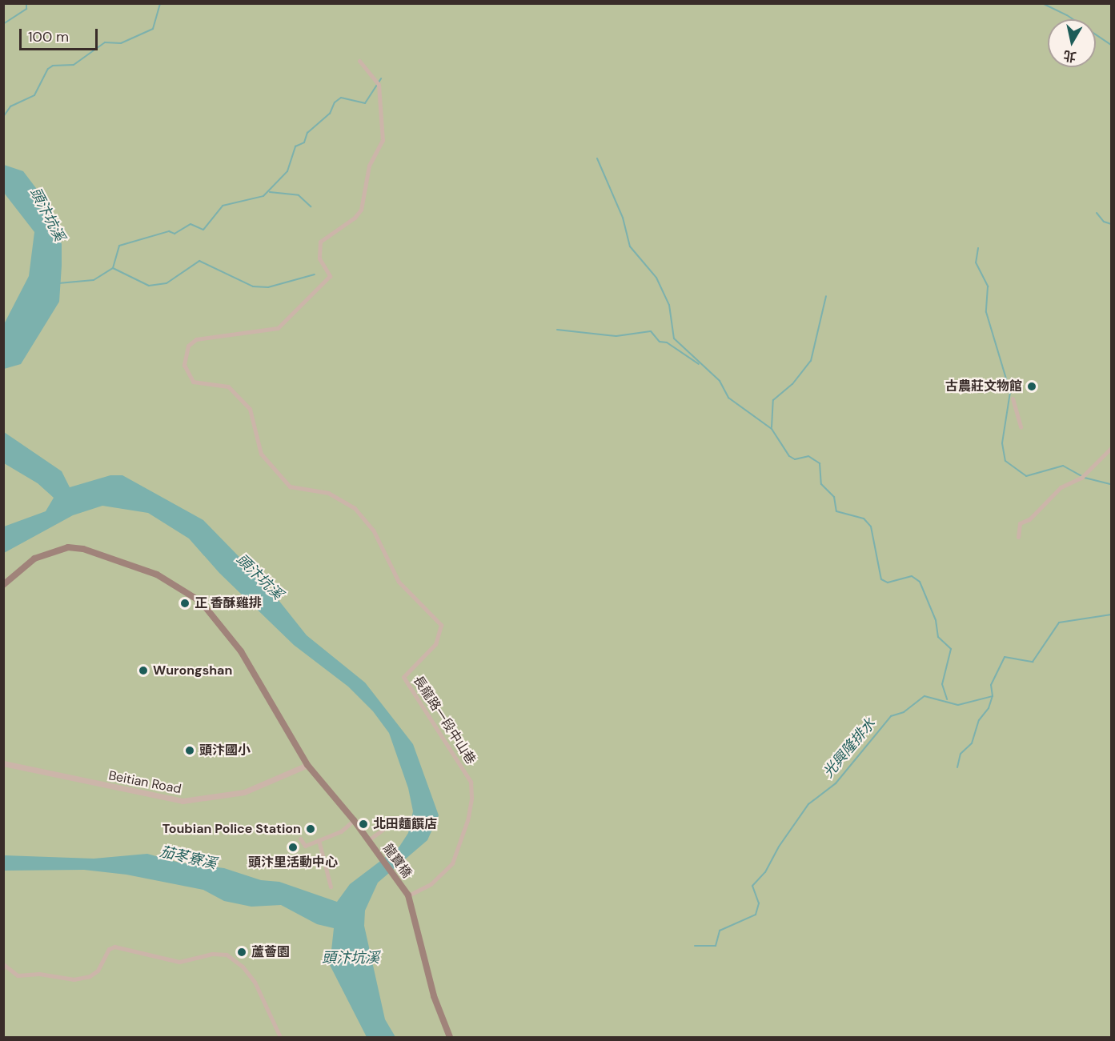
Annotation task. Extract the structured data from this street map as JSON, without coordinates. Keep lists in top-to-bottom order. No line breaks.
{"streets":{"main road":["龍寶橋"],"street":["長龍路一段中山巷","Beitian Road"]},"crossings":[["長龍路一段中山巷","龍寶橋"],["Beitian Road","龍寶橋"]],"water":["頭汴坑溪","光興隆排水","茄苳寮溪"],"places":["古農莊文物館","正 香酥雞排","Wurongshan","頭汴國小","北田麵饌店","Toubian Police Station","頭汴里活動中心","蘆薈園"],"scale_bar":"100 m","north":"bottom"}
